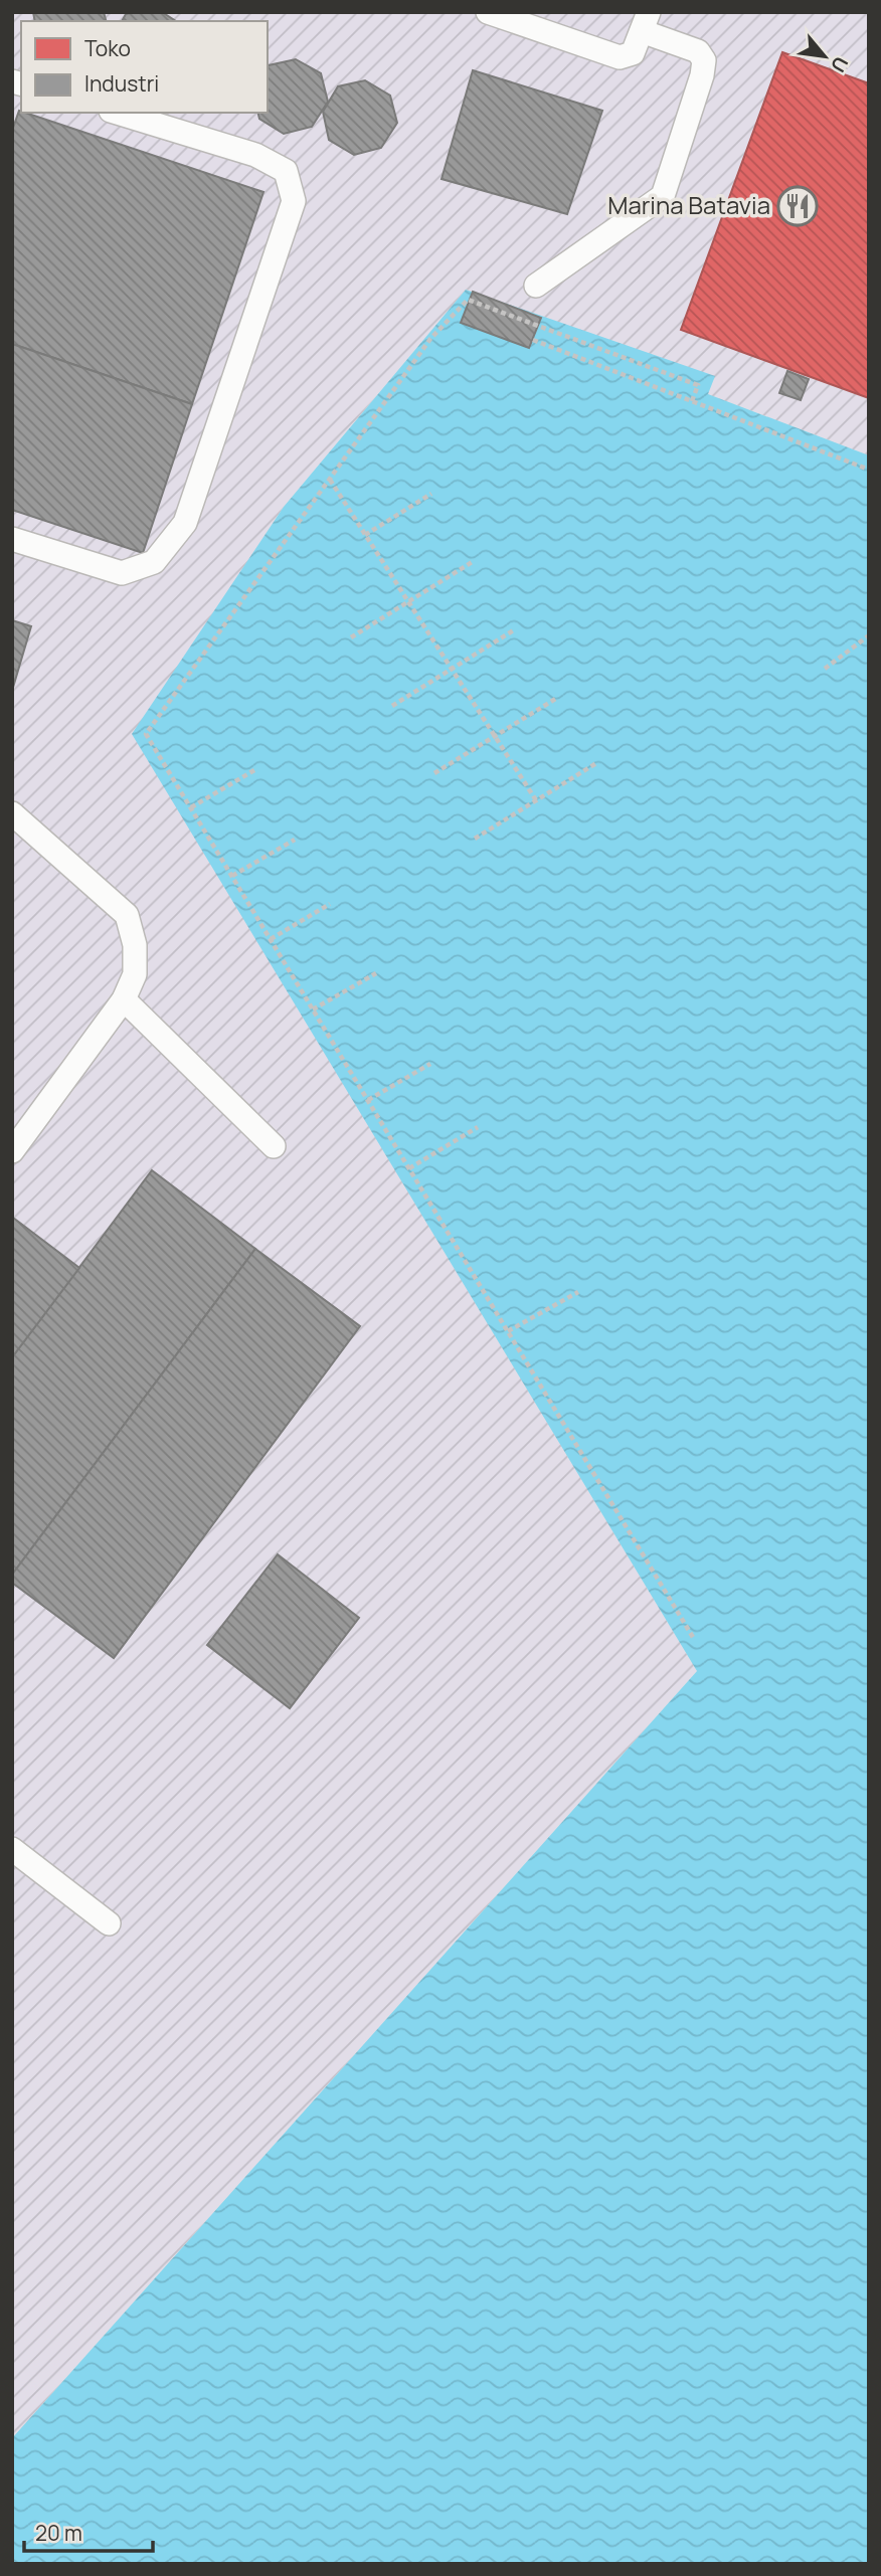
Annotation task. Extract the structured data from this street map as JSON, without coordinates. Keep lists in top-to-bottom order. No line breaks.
{"places":{"restaurant":["Marina Batavia"]},"legend":["Toko","Industri"],"scale_bar":"20 m","north":"bottom right"}
